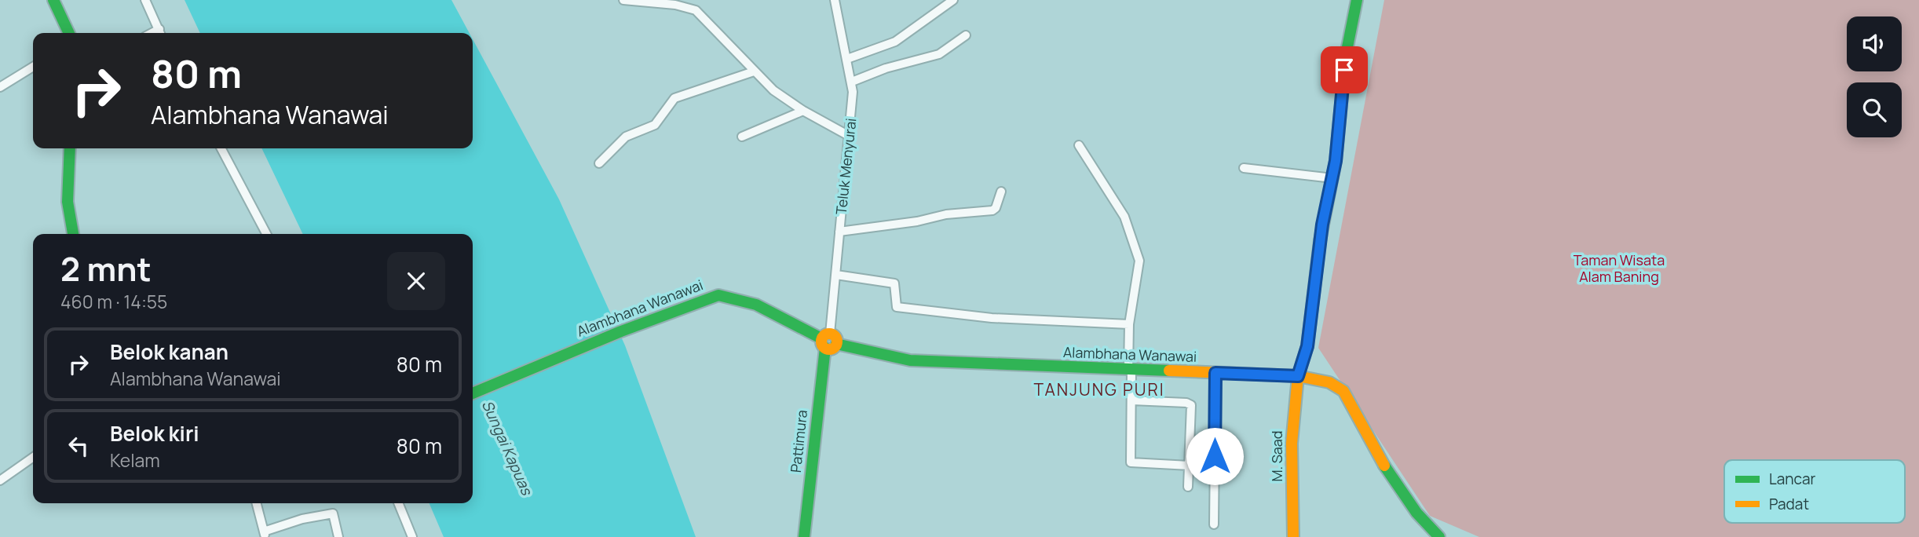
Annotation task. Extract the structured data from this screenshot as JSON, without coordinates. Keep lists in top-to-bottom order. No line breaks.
{"streets":{"main road":["Alambhana Wanawai","Pattimura","M. Saad"],"street":["Teluk Menyurai"]},"crossings":[["Teluk Menyurai","Alambhana Wanawai"],["Teluk Menyurai","Pattimura"],["Alambhana Wanawai","Pattimura"],["Alambhana Wanawai","M. Saad"]],"districts":["TANJUNG PURI"],"water":["Sungai Kapuas"],"parks":["Taman Wisata Alam Baning"],"legend":["Lancar","Padat"],"page":{"turn":["80 m","Alambhana Wanawai"],"heading":["2 mnt","460 m · 14:55"],"list":[{"name":"Belok kanan","note":"Alambhana Wanawai","value":"80 m"},{"name":"Belok kiri","note":"Kelam","value":"80 m"}]}}
